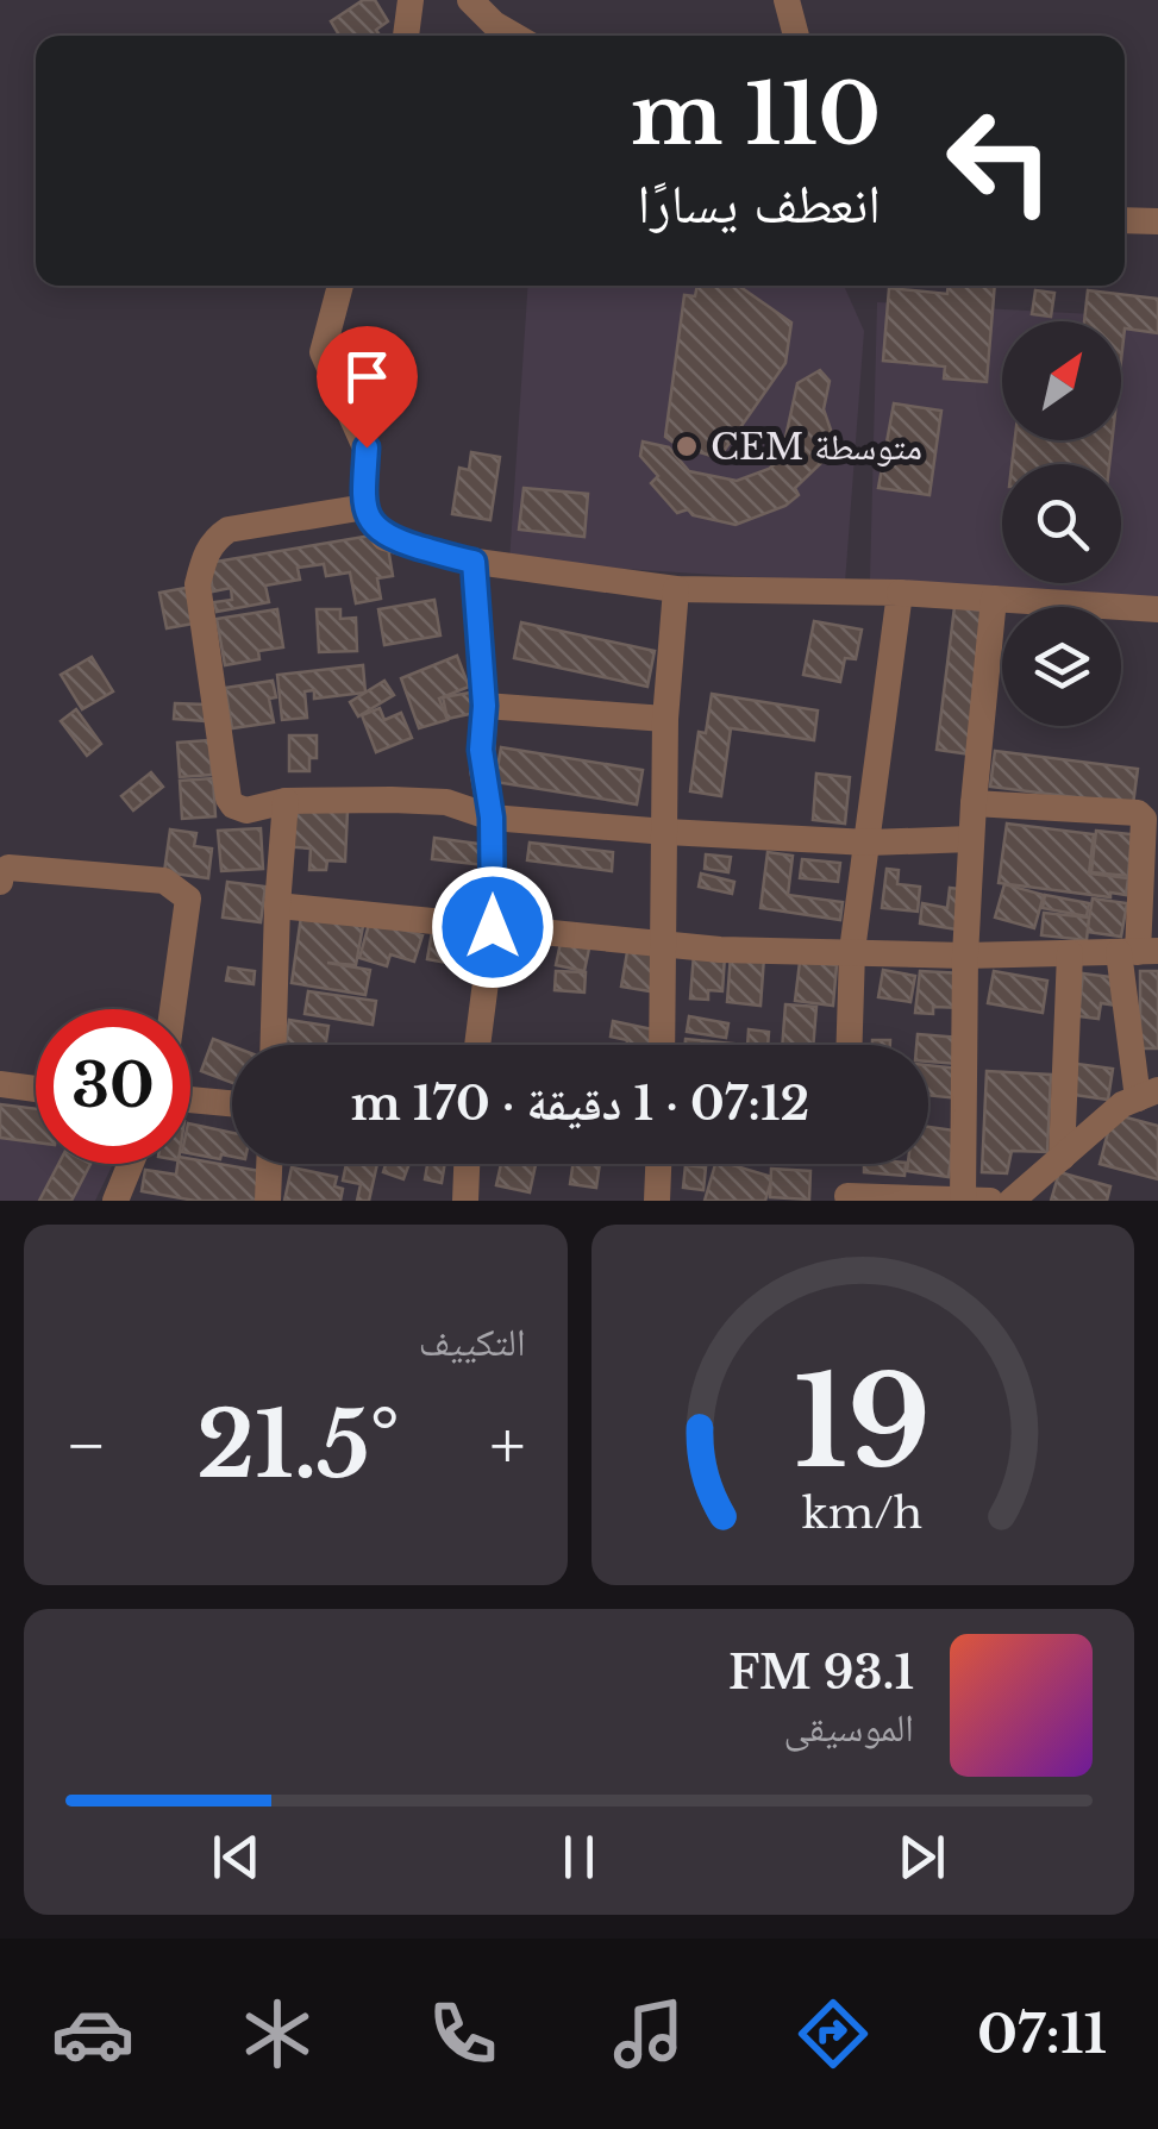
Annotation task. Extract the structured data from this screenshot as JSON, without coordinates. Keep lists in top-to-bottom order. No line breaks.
{"places":["CEM متوسطة"],"north":"top right","page":{"turn":["110 m","انعطف يسارًا"],"limit":"30","trip":"07:12 · 1 دقيقة · 170 m","tile":"التكييف","heat":["−","21.5°","+"],"song":["93.1 FM","الموسيقى"],"tabs":"07:11","gauge":["19","km/h"]}}
